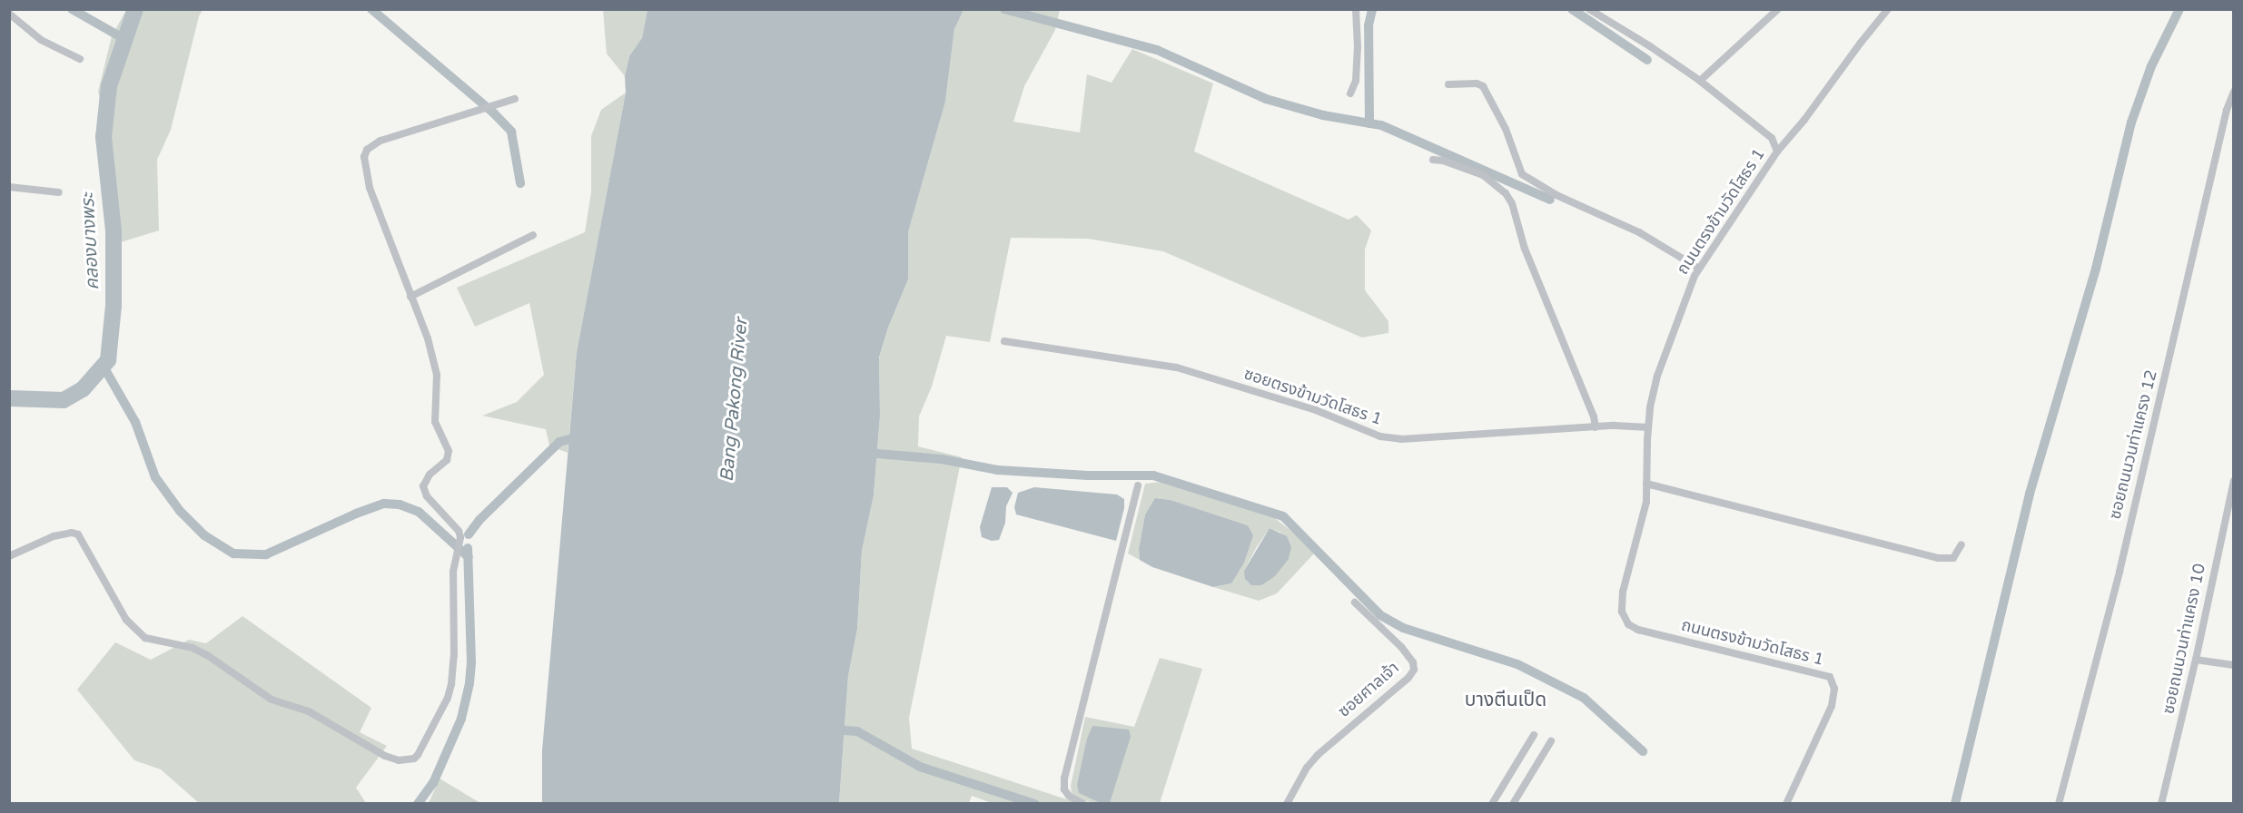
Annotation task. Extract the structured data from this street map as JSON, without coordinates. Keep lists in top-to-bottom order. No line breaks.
{"streets":{"street":["ถนนตรงข้ามวัดโสธร 1","ซอยตรงข้ามวัดโสธร 1","ซอยถนนวนท่าแครง 12","ซอยถนนวนท่าแครง 10","ซอยศาลเจ้า"]},"crossings":[["ถนนตรงข้ามวัดโสธร 1","ซอยตรงข้ามวัดโสธร 1"]],"districts":["บางตีนเป็ด"],"water":["คลองบางพระ","Bang Pakong River"]}
